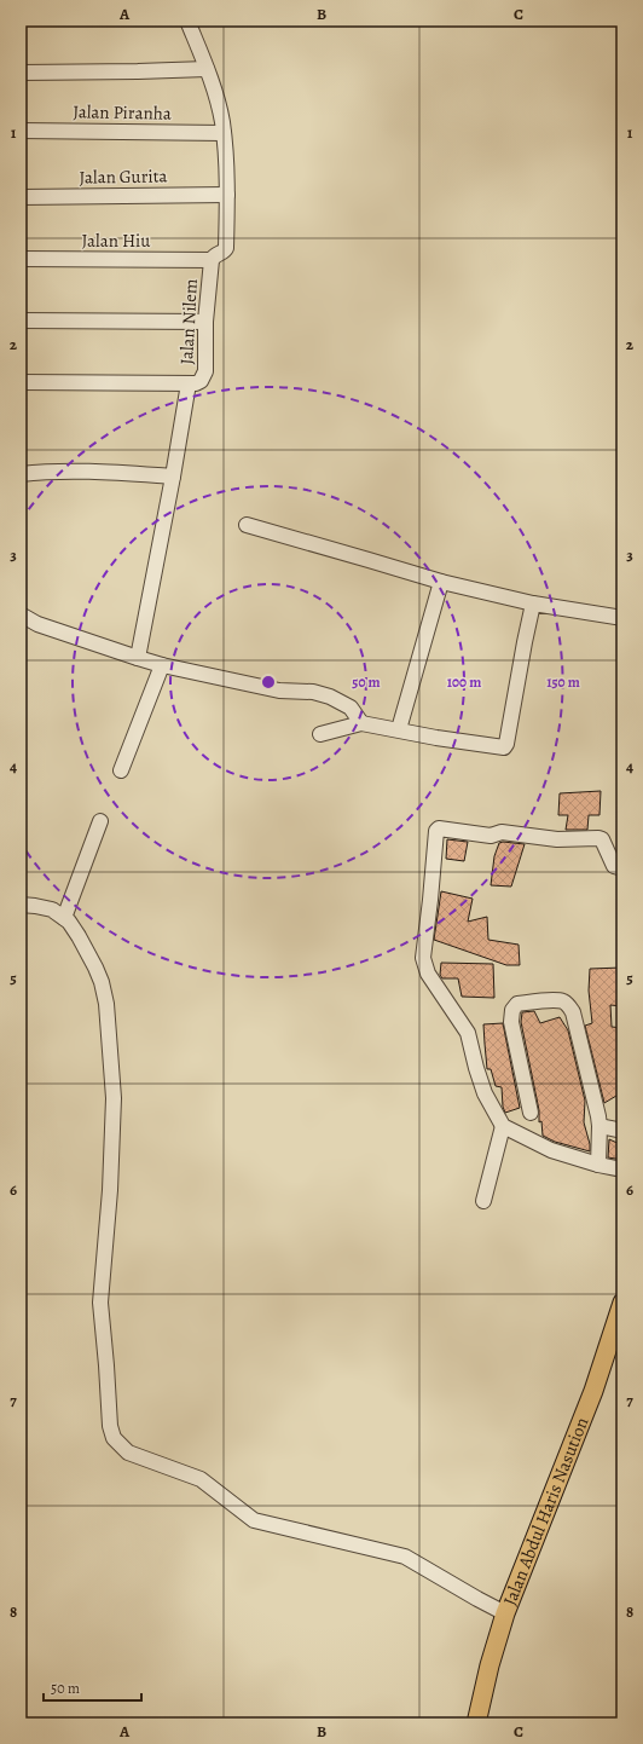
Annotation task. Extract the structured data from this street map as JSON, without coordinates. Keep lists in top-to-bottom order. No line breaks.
{"streets":{"main road":["Jalan Abdul Haris Nasution"],"street":["Jalan Piranha","Jalan Gurita","Jalan Hiu","Jalan Nilem"]},"crossings":[["Jalan Piranha","Jalan Nilem"],["Jalan Gurita","Jalan Nilem"],["Jalan Hiu","Jalan Nilem"]],"scale_bar":"50 m","grid":{"columns":["A","B","C"],"rows":["1","2","3","4","5","6","7","8"]},"rings":["50 m","100 m","150 m"]}
